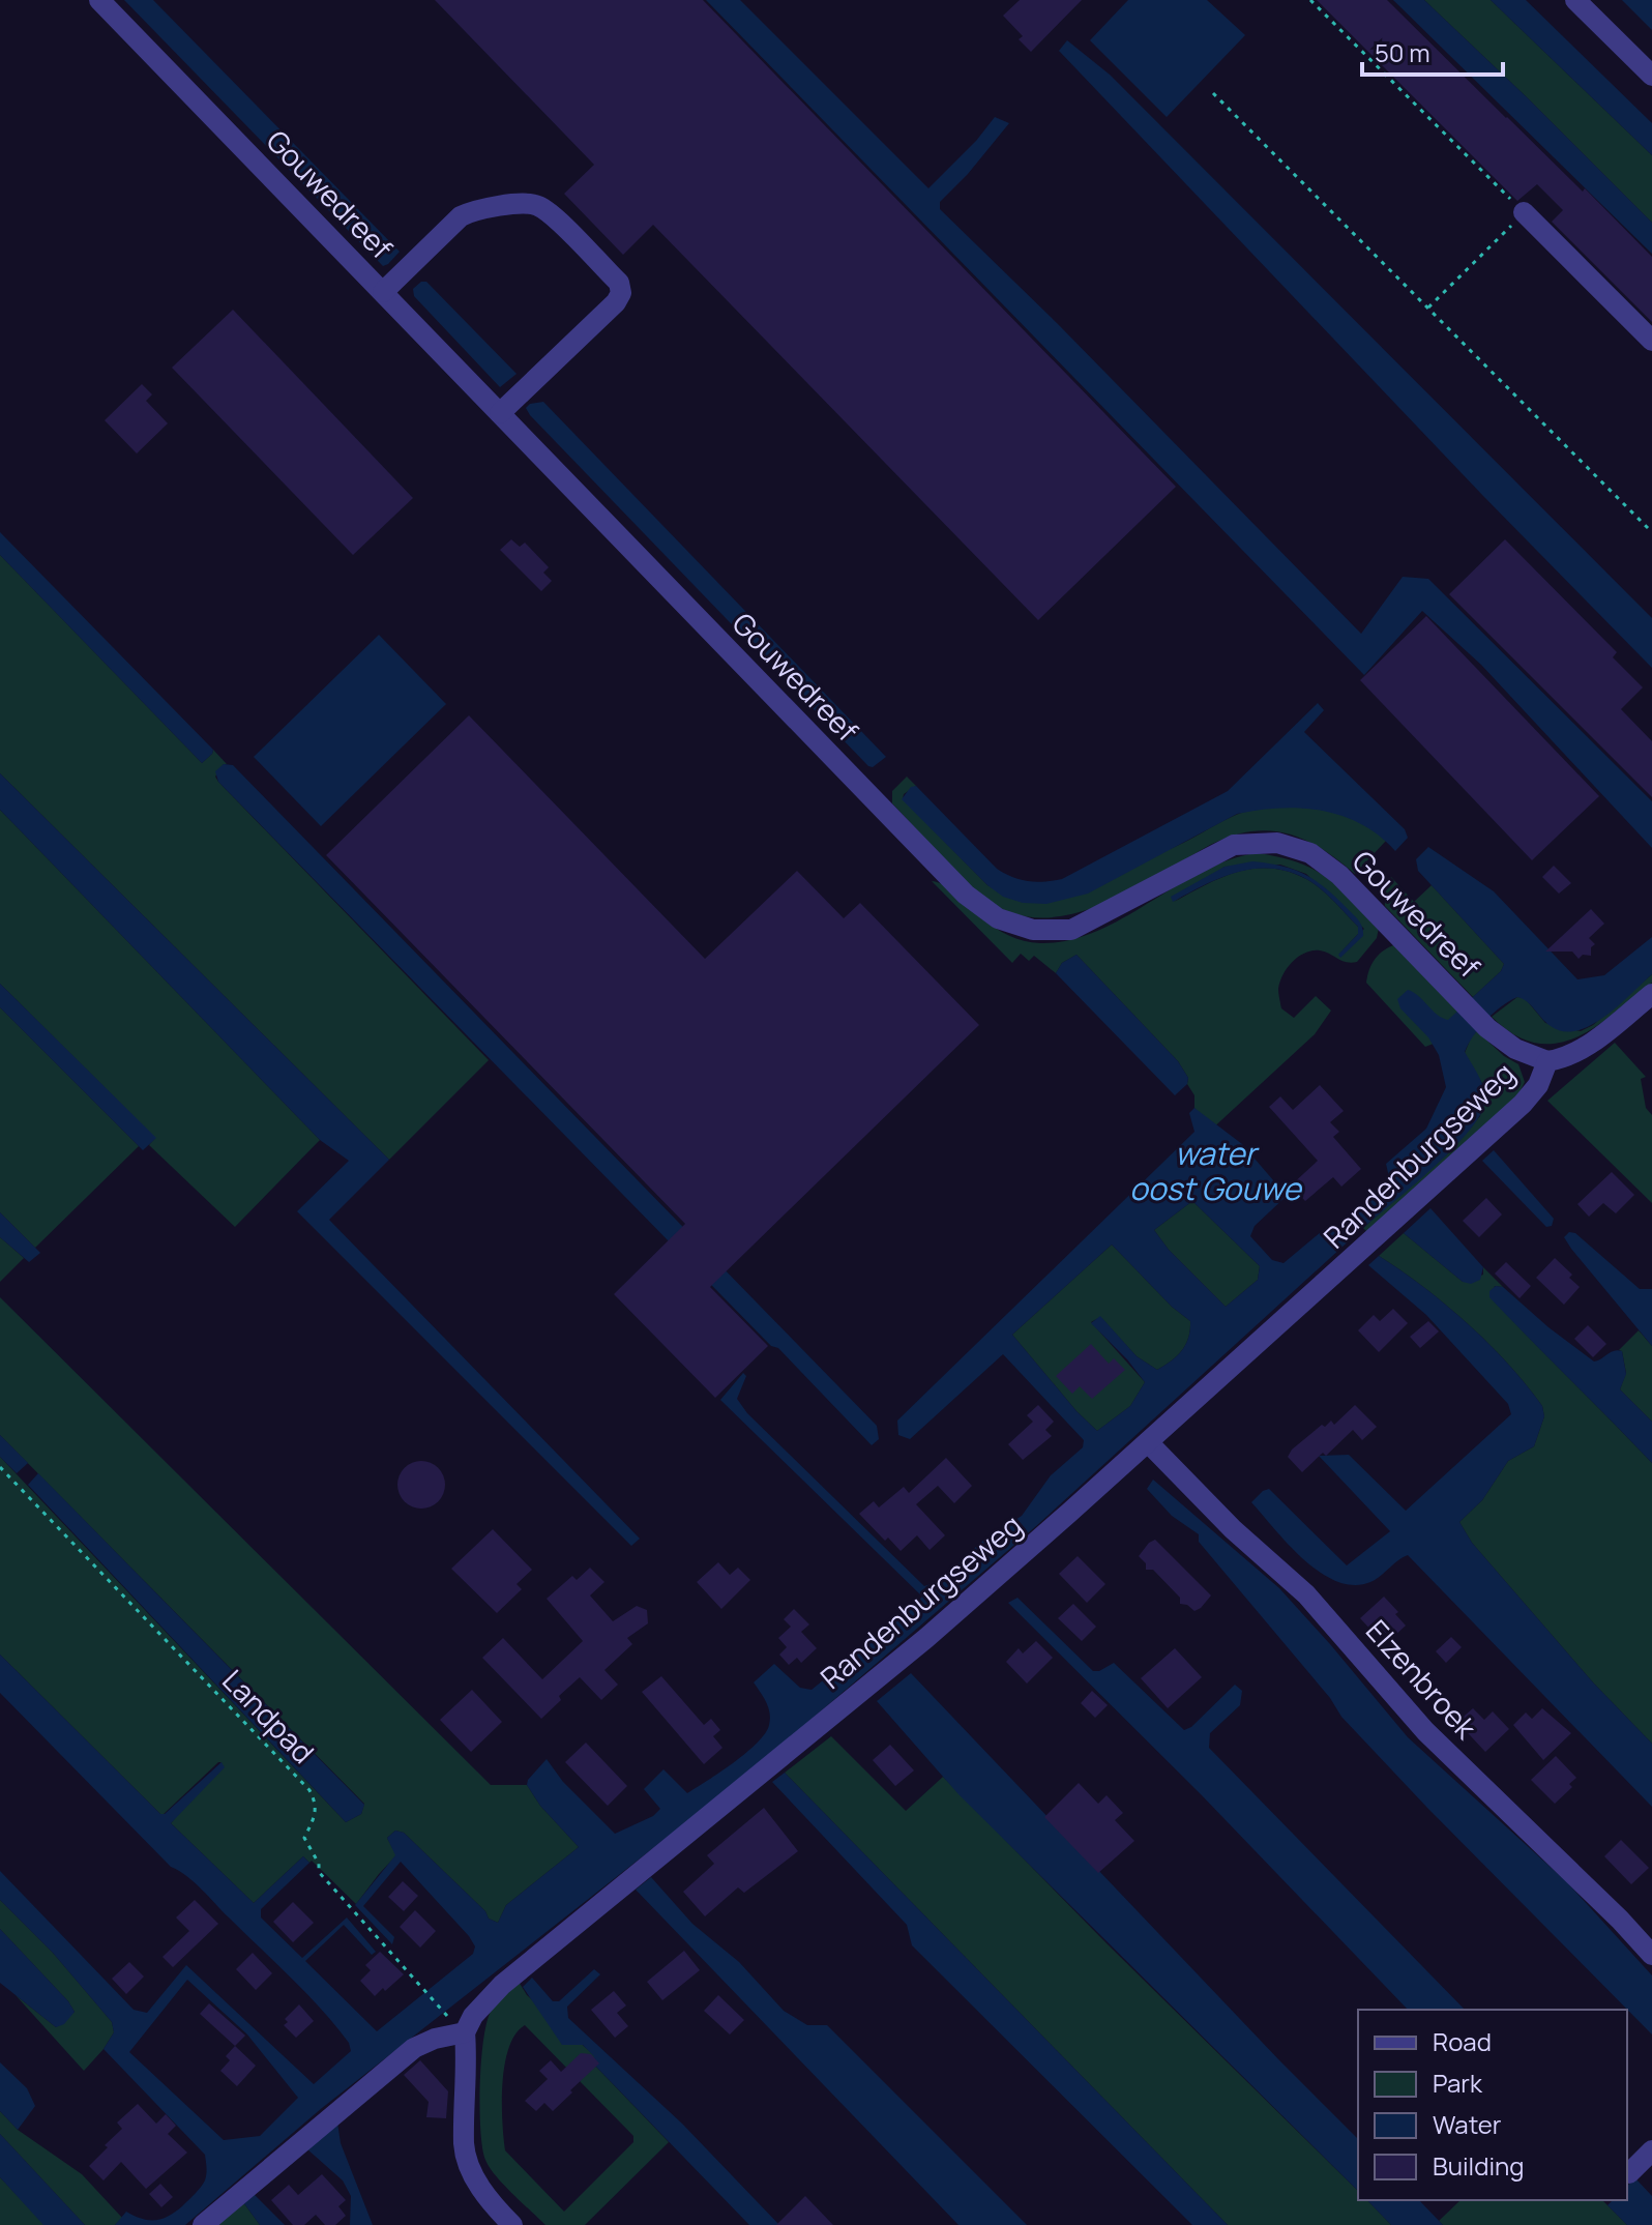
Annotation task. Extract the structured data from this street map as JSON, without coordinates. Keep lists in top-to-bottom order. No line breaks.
{"streets":{"street":["Gouwedreef","Randenburgseweg","Elzenbroek"],"path":["Landpad"]},"crossings":[["Gouwedreef","Randenburgseweg"],["Randenburgseweg","Elzenbroek"]],"water":["water oost Gouwe"],"legend":["Road","Park","Water","Building"],"scale_bar":"50 m"}
